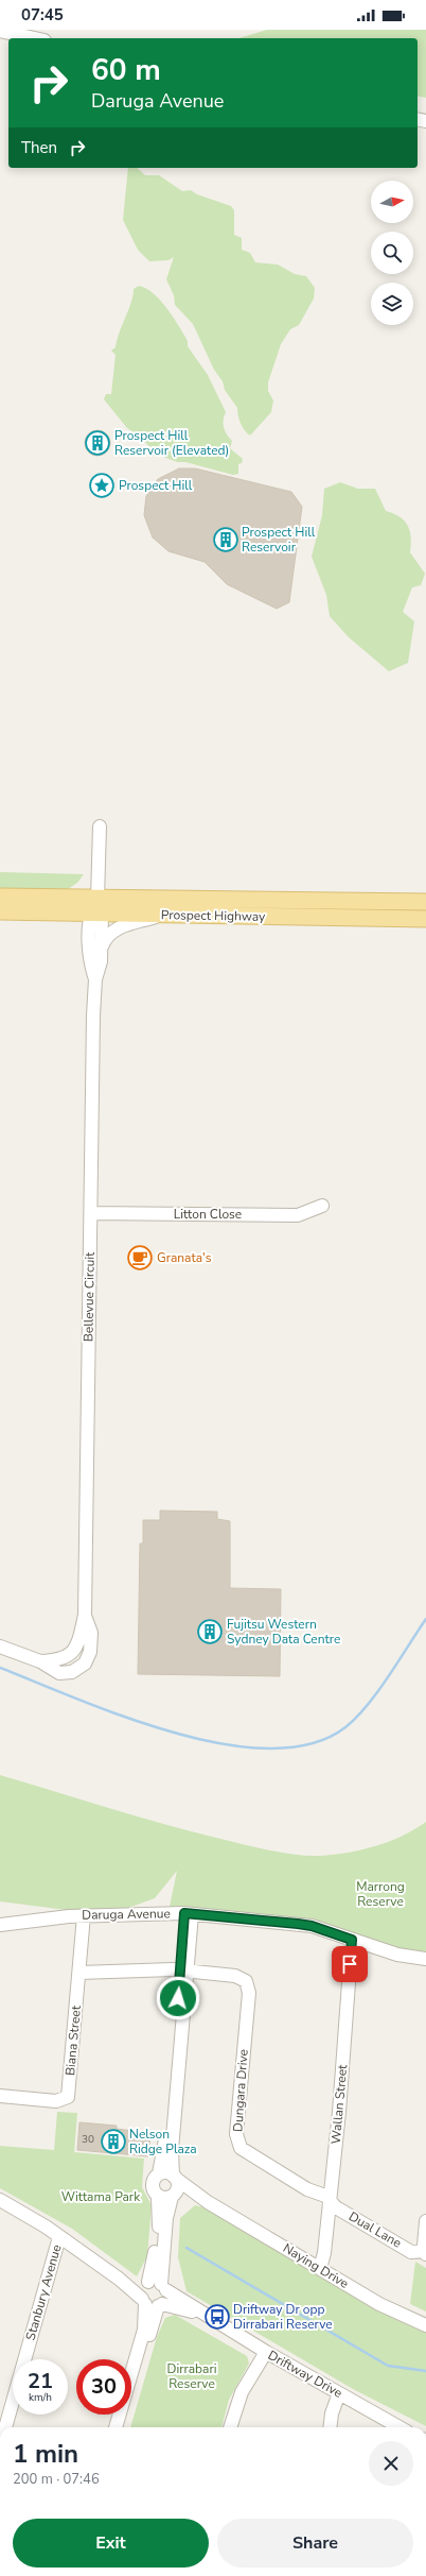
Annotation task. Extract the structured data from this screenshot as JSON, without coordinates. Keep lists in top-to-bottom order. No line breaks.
{"streets":{"main road":["Prospect Highway"],"street":["Litton Close","Bellevue Circuit","Daruga Avenue","Biana Street","Dungara Drive","Wallan Street","Dual Lane","Naying Drive","Stanbury Avenue","Driftway Drive"]},"crossings":[["Prospect Highway","Bellevue Circuit"],["Litton Close","Bellevue Circuit"],["Daruga Avenue","Biana Street"],["Daruga Avenue","Wallan Street"],["Dungara Drive","Wallan Street"],["Dungara Drive","Dual Lane"],["Wallan Street","Dual Lane"],["Wallan Street","Naying Drive"]],"parks":["Marrong Reserve","Wittama Park","Dirrabari Reserve"],"places":{"building":["Prospect Hill Reservoir (Elevated)","Prospect Hill Reservoir","Fujitsu Western Sydney Data Centre","Nelson Ridge Plaza"],"place":["Prospect Hill"],"cafe":["Granata's"],"bus stop":["Driftway Dr opp Dirrabari Reserve"]},"house_numbers":["30"],"north":"right","page":{"status":"07:45","turn":["60 m","Daruga Avenue"],"then":"Then","speed":"21 km/h","limit":"30","heading":["1 min","200 m · 07:46"],"buttons":["Exit","Share"]}}
